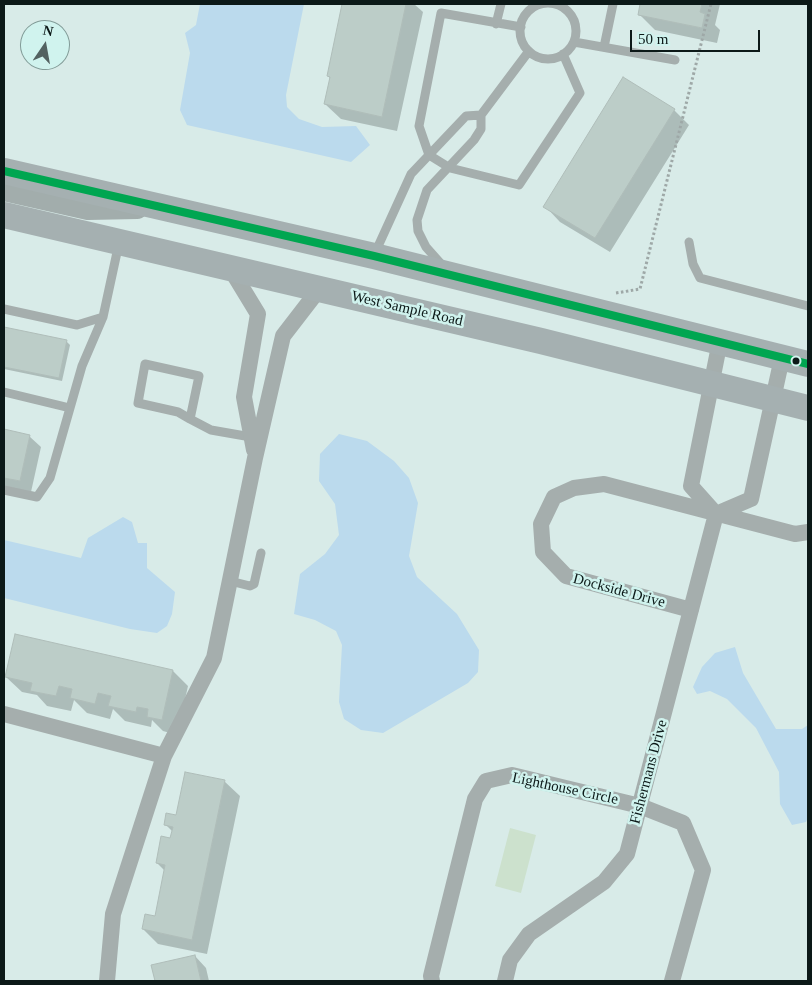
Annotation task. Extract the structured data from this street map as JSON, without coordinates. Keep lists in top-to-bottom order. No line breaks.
{"streets":{"main road":["West Sample Road"],"street":["Dockside Drive","Fishermans Drive","Lighthouse Circle"]},"crossings":[["Dockside Drive","Fishermans Drive"],["Fishermans Drive","Lighthouse Circle"]],"scale_bar":"50 m","north":"top"}
